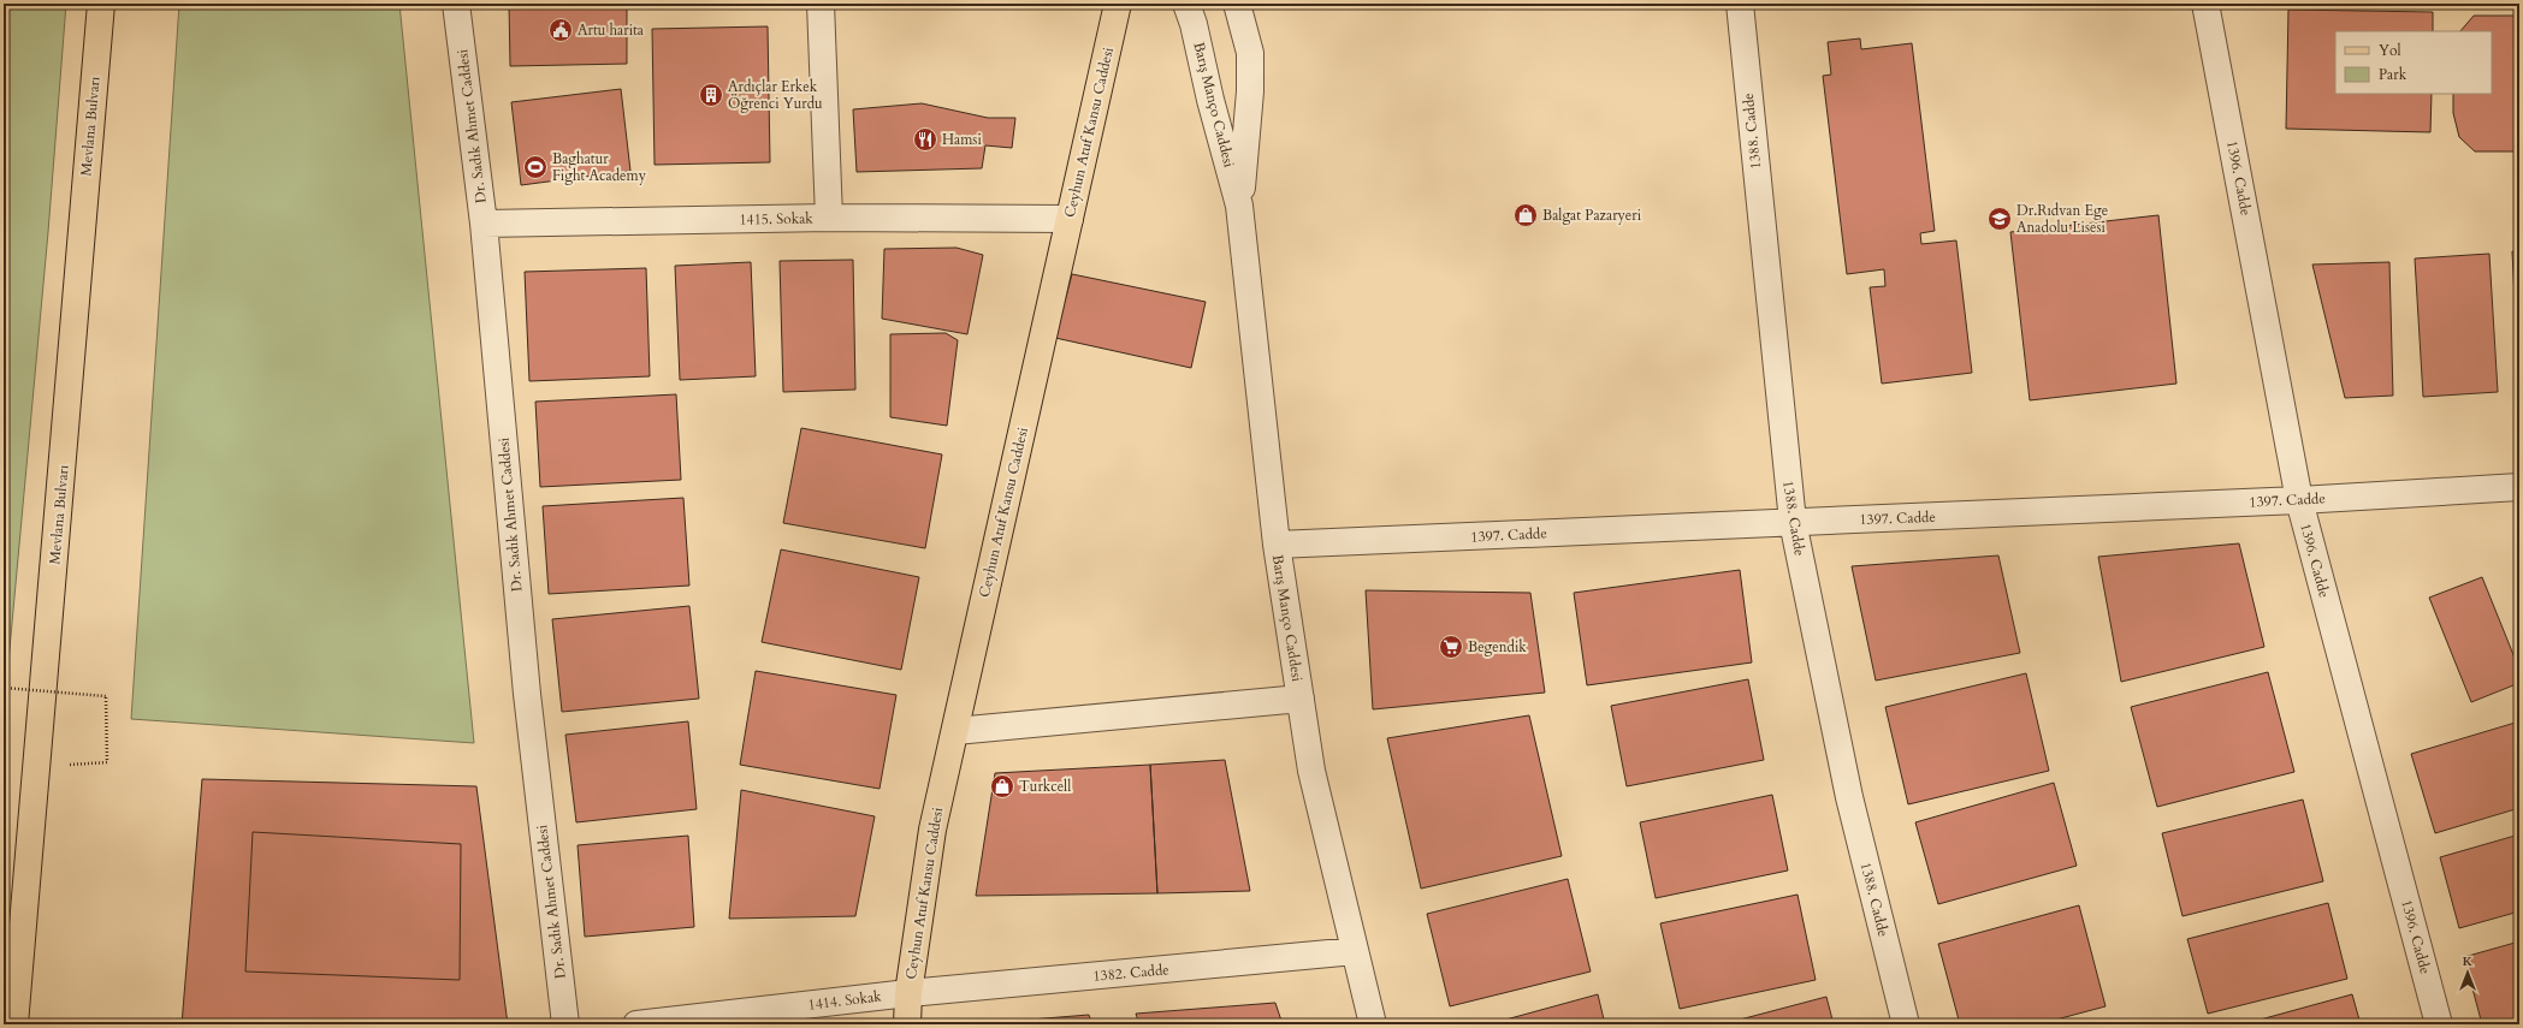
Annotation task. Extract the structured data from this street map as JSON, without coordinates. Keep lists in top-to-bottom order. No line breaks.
{"streets":{"main road":["Mevlana Bulvarı","Ceyhun Atuf Kansu Caddesi"],"street":["Barış Manço Caddesi","Dr. Sadık Ahmet Caddesi","1388. Cadde","1396. Cadde","1415. Sokak","1397. Cadde","1382. Cadde","1414. Sokak"]},"crossings":[["Barış Manço Caddesi","1397. Cadde"],["Barış Manço Caddesi","1382. Cadde"],["Dr. Sadık Ahmet Caddesi","1415. Sokak"],["1388. Cadde","1397. Cadde"],["Ceyhun Atuf Kansu Caddesi","1415. Sokak"],["Ceyhun Atuf Kansu Caddesi","1382. Cadde"],["Ceyhun Atuf Kansu Caddesi","1414. Sokak"],["1396. Cadde","1397. Cadde"],["1382. Cadde","1414. Sokak"]],"places":{"public building":["Artu harita"],"building":["Ardıçlar Erkek Öğrenci Yurdu"],"restaurant":["Hamsi"],"sports":["Baghatur Fight Academy"],"shop":["Balgat Pazaryeri","Turkcell"],"school or university":["Dr.Rıdvan Ege Anadolu Lisesi"],"supermarket":["Begendik"]},"legend":["Yol","Park"],"north":"top"}
